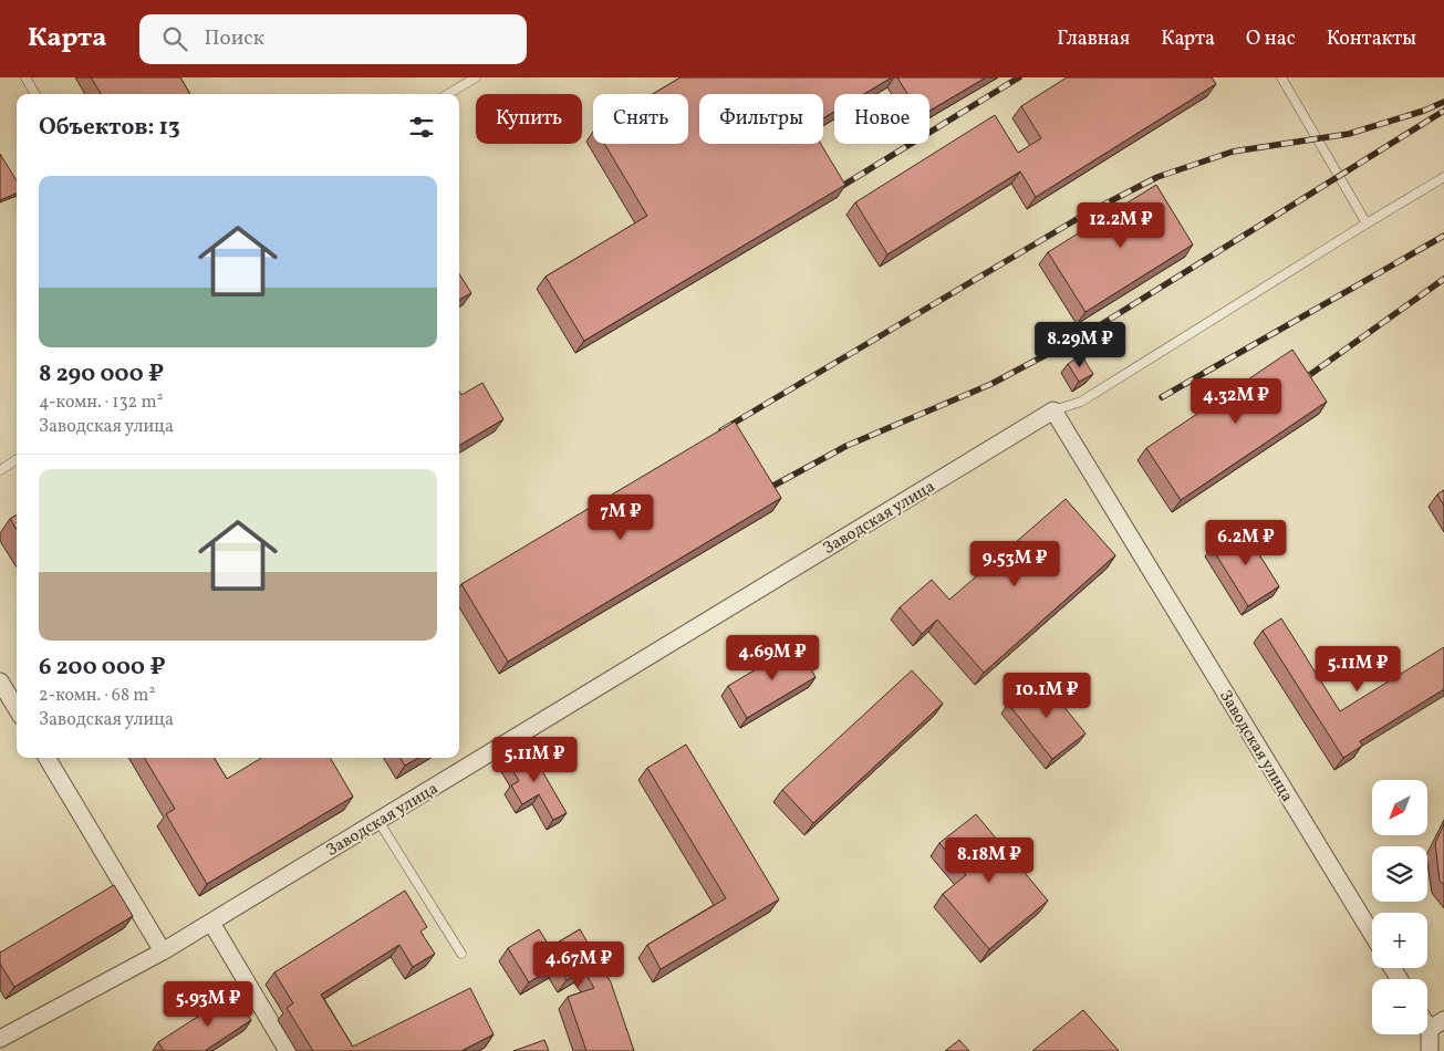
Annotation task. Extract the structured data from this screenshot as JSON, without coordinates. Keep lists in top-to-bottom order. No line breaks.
{"streets":{"street":["Заводская улица"]},"north":"bottom left","page":{"header":"Карта","search":"Поиск","nav":["Главная","Карта","О нас","Контакты"],"chip":["Купить","Снять","Фильтры","Новое"],"heading":"Объектов: 13","list":[{"name":"8 290 000 ₽","note":"4-комн. · 132 m² · Заводская улица"},{"name":"6 200 000 ₽","note":"2-комн. · 68 m² · Заводская улица"}],"price":["12.2M ₽","8.29M ₽","4.32M ₽","7M ₽","6.2M ₽","9.53M ₽","4.69M ₽","5.11M ₽","10.1M ₽","5.11M ₽","8.18M ₽","4.67M ₽","5.93M ₽"],"map_buttons":["+","−"]}}
